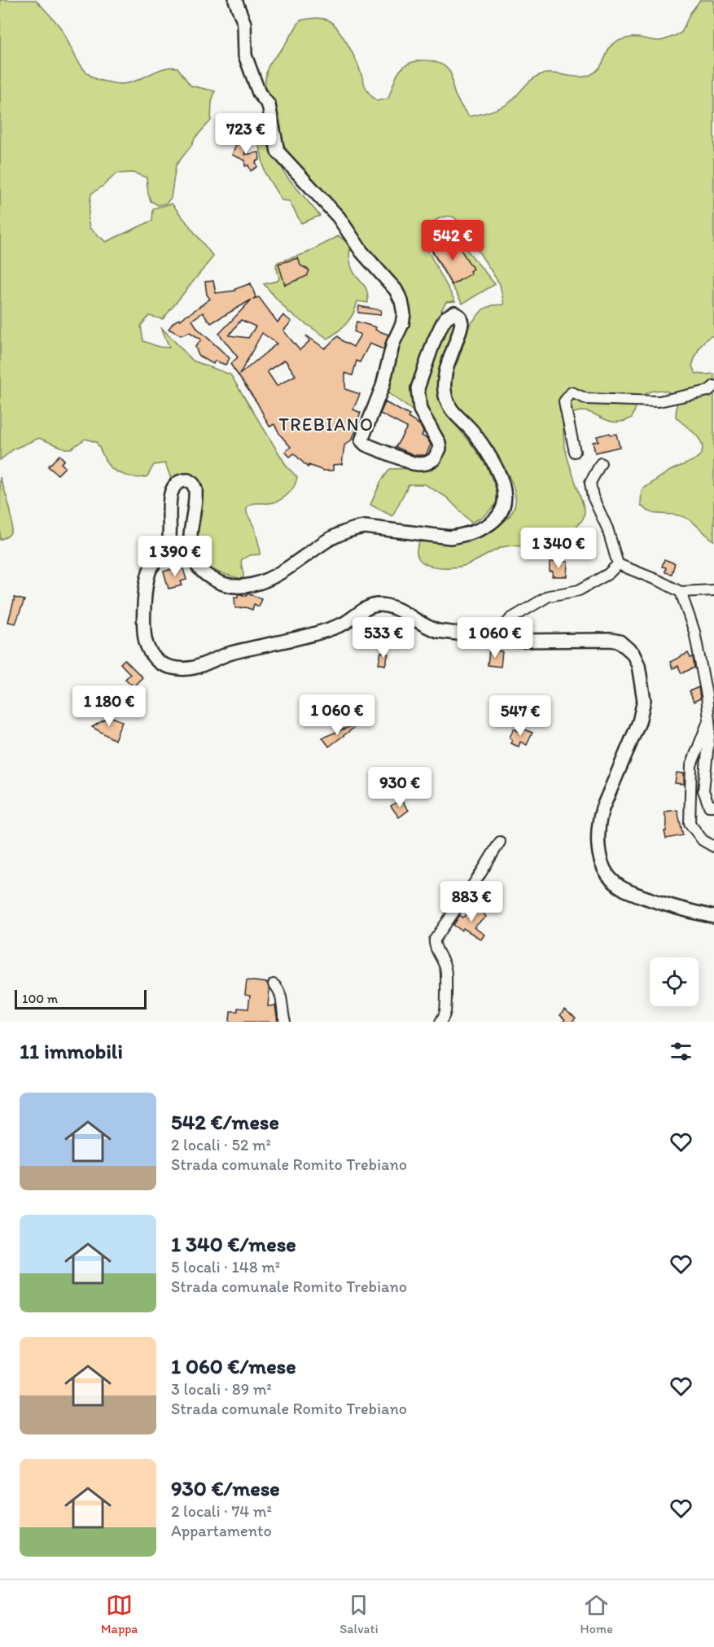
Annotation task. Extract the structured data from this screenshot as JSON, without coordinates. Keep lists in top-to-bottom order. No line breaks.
{"districts":["TREBIANO"],"scale_bar":"100 m","page":{"price":["723 €","542 €","1 340 €","1 390 €","533 €","1 060 €","1 180 €","1 060 €","547 €","930 €","883 €"],"scale":"100 m","heading":"11 immobili","list":[{"name":"542 €/mese","note":"2 locali · 52 m² · Strada comunale Romito Trebiano"},{"name":"1 340 €/mese","note":"5 locali · 148 m² · Strada comunale Romito Trebiano"},{"name":"1 060 €/mese","note":"3 locali · 89 m² · Strada comunale Romito Trebiano"},{"name":"930 €/mese","note":"2 locali · 74 m² · Appartamento"}],"tabs":["Mappa","Salvati","Home"]}}
